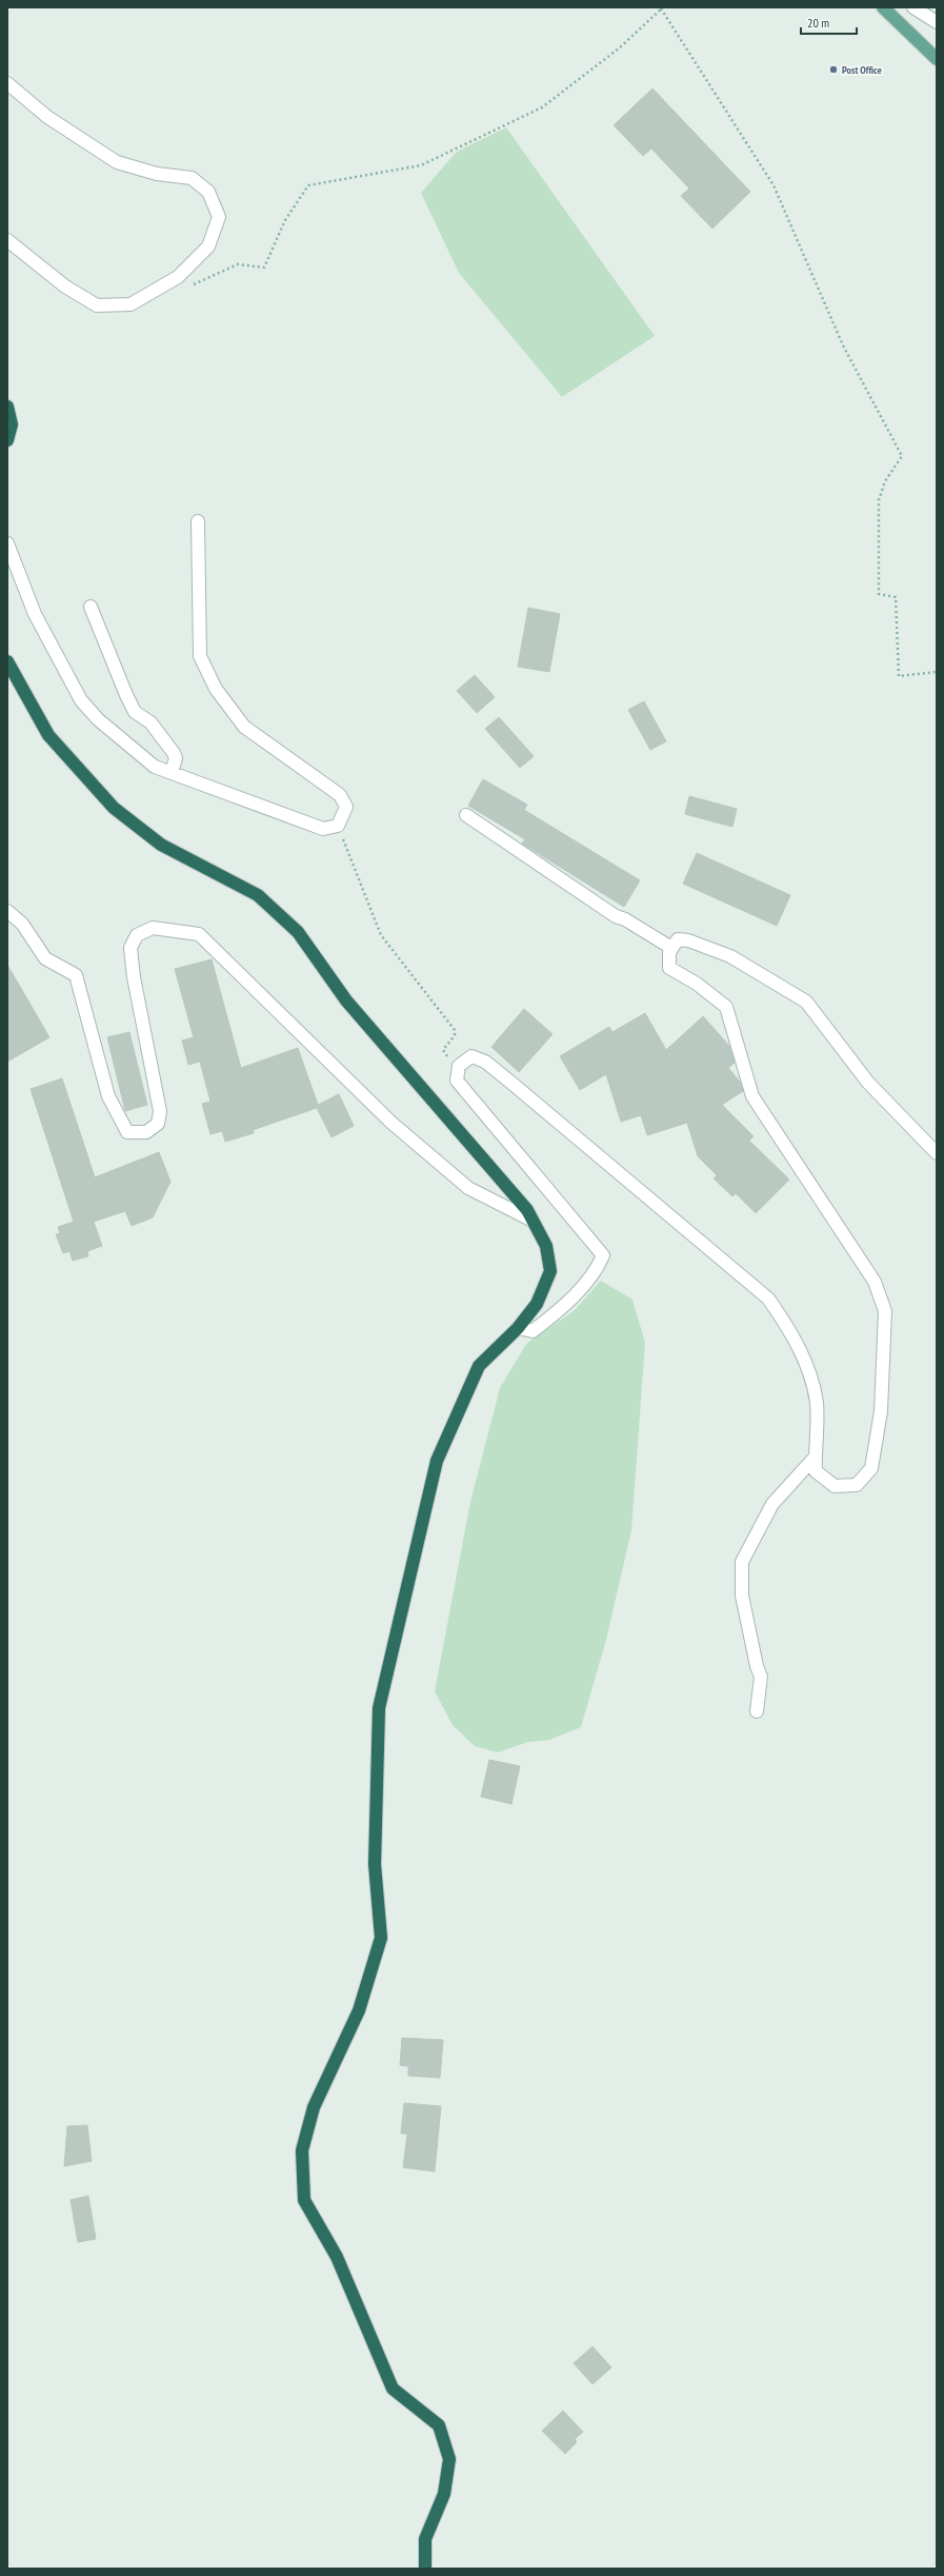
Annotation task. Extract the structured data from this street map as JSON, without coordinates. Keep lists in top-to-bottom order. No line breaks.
{"places":["Post Office"],"scale_bar":"20 m"}
